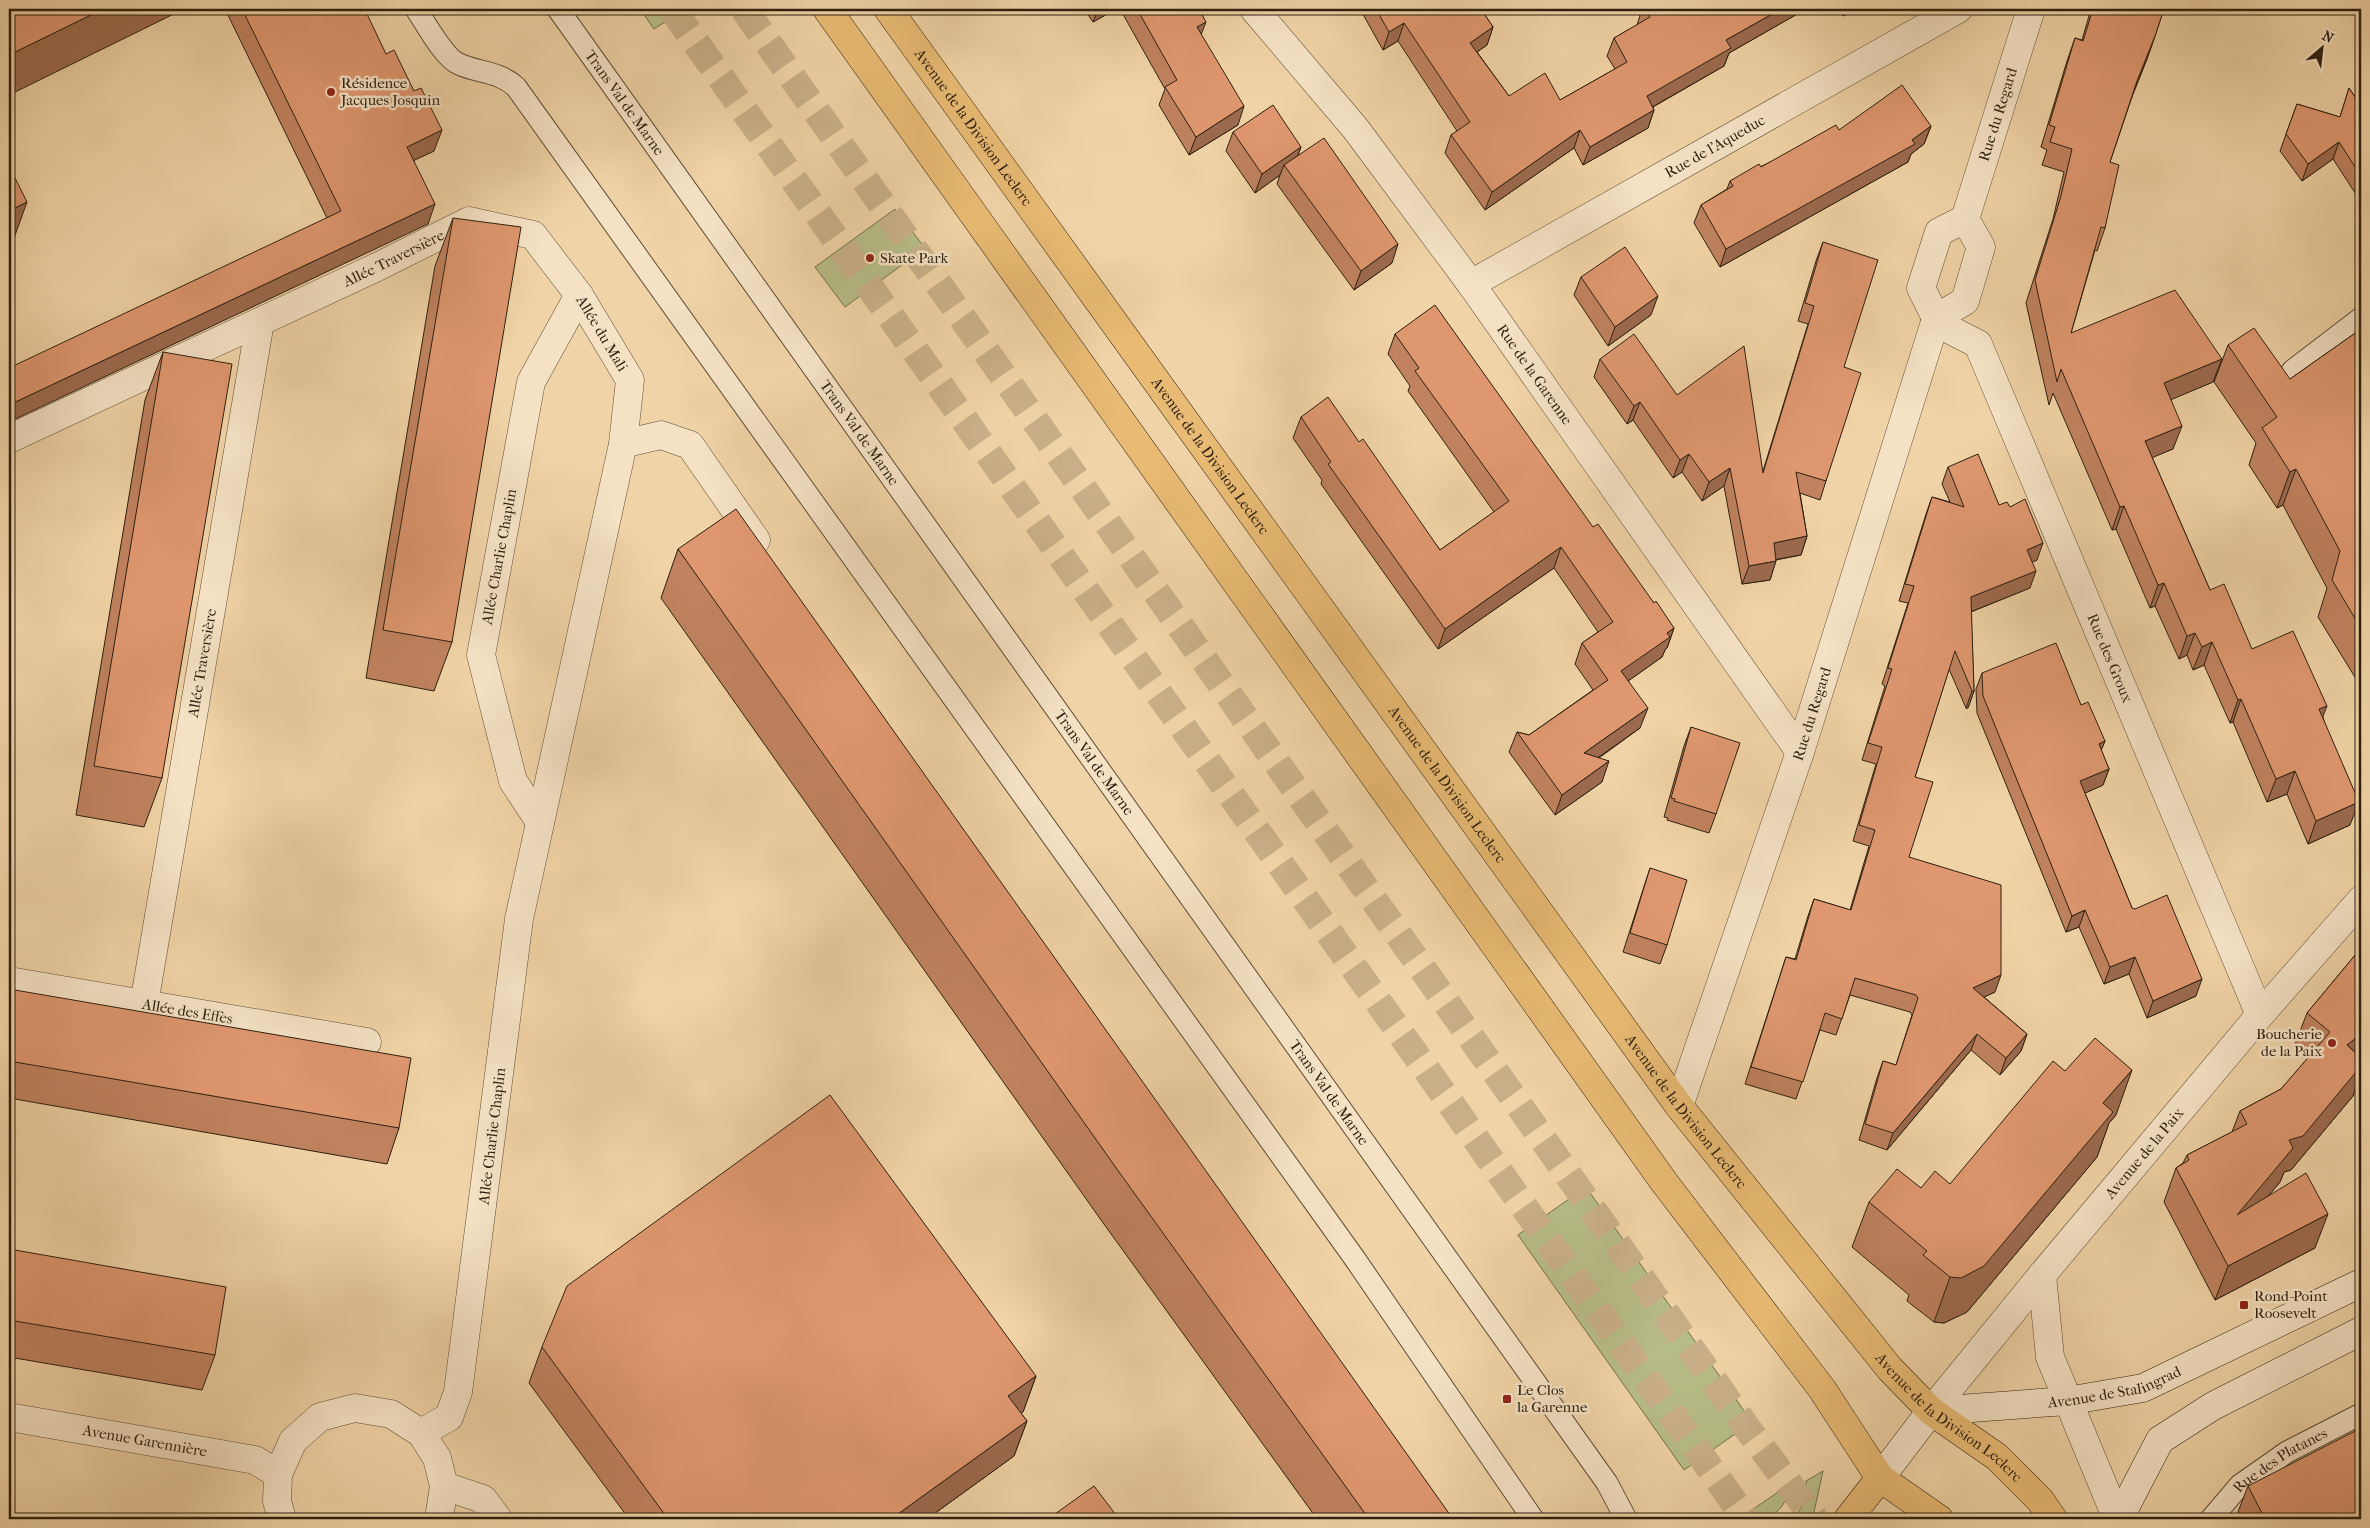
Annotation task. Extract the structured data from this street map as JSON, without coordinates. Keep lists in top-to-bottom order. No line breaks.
{"streets":{"main road":["Avenue de la Division Leclerc"],"street":["Rue du Regard","Rue de l'Aqueduc","Allée Traversière","Allée du Mali","Rue de la Garenne","Allée Charlie Chaplin","Rue des Groux","Allée des Effes","Avenue de la Paix","Avenue de Stalingrad","Avenue Garennière"],"lane":["Trans Val de Marne","Rue des Platanes"]},"crossings":[["Rue du Regard","Avenue de la Division Leclerc"],["Rue du Regard","Rue de la Garenne"],["Rue du Regard","Rue des Groux"],["Avenue de la Division Leclerc","Avenue de la Paix"],["Avenue de la Division Leclerc","Avenue de Stalingrad"],["Rue de l'Aqueduc","Rue de la Garenne"],["Allée Traversière","Allée du Mali"],["Allée Traversière","Allée des Effes"],["Allée du Mali","Allée Charlie Chaplin"],["Rue des Groux","Avenue de la Paix"],["Avenue de la Paix","Avenue de Stalingrad"]],"places":{"other":["Résidence Jacques Josquin","Skate Park","Boucherie de la Paix"],"transit":["Rond-Point Roosevelt","Le Clos la Garenne"]},"north":"top right"}
